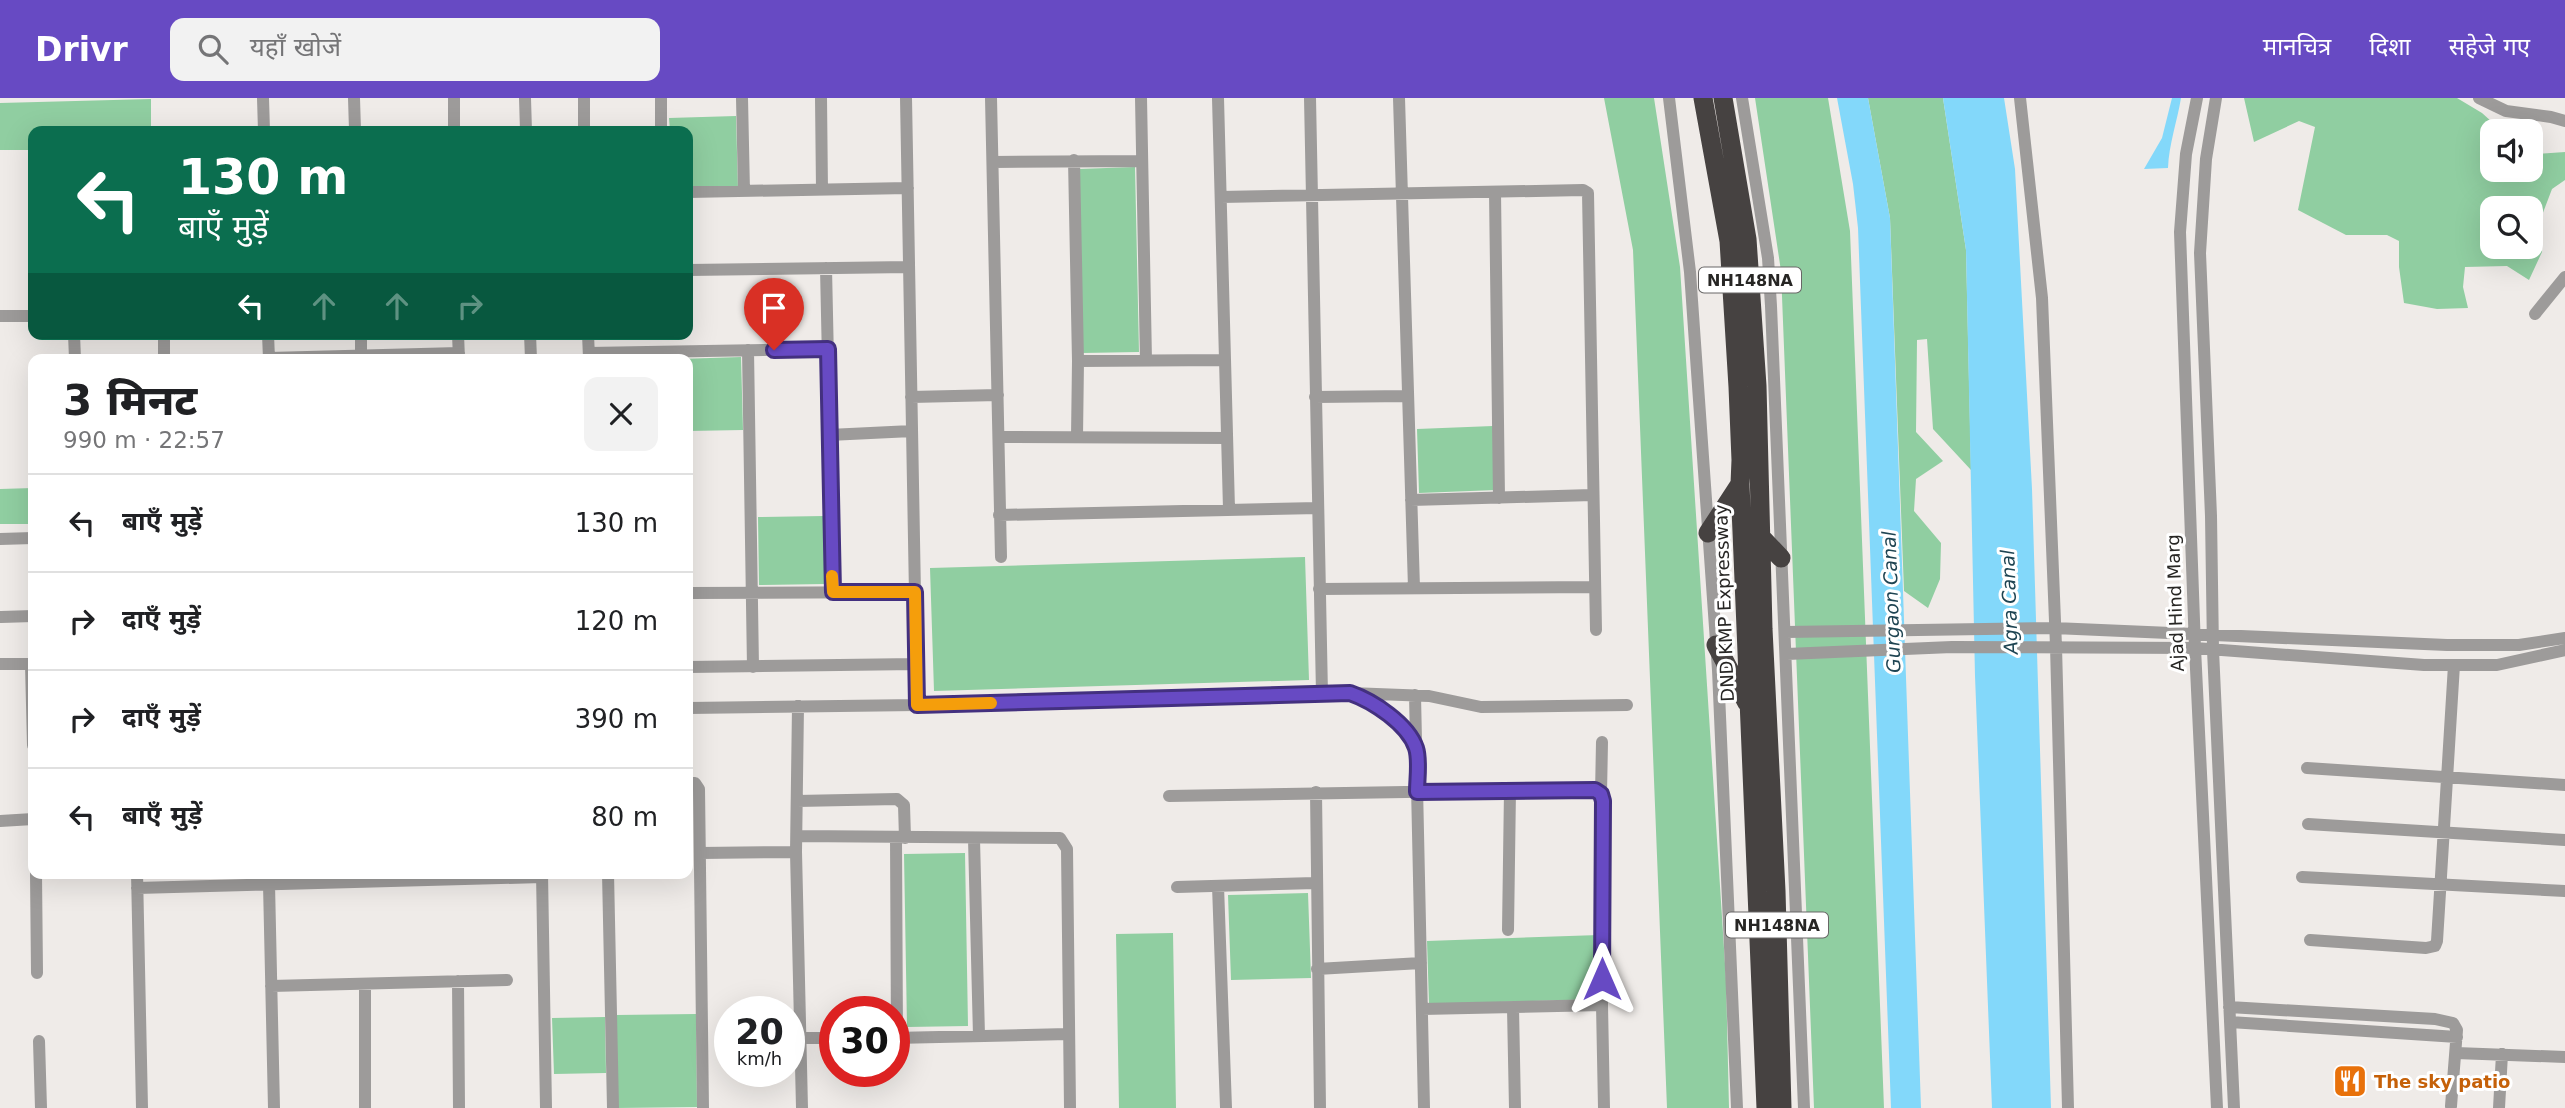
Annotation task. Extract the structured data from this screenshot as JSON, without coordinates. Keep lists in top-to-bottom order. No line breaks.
{"streets":{"highway":["NH148NA","DND KMP Expressway"],"street":["Ajad Hind Marg"]},"water":["Gurgaon Canal","Agra Canal"],"places":{"restaurant":["The sky patio"]},"page":{"header":"Drivr","search":"यहाँ खोजें","nav":["मानचित्र","दिशा","सहेजे गए"],"turn":["130 m","बाएँ मुड़ें"],"heading":["3 मिनट","990 m · 22:57"],"list":[{"name":"बाएँ मुड़ें","value":"130 m"},{"name":"दाएँ मुड़ें","value":"120 m"},{"name":"दाएँ मुड़ें","value":"390 m"},{"name":"बाएँ मुड़ें","value":"80 m"}],"speed":"20 km/h","limit":"30"}}
